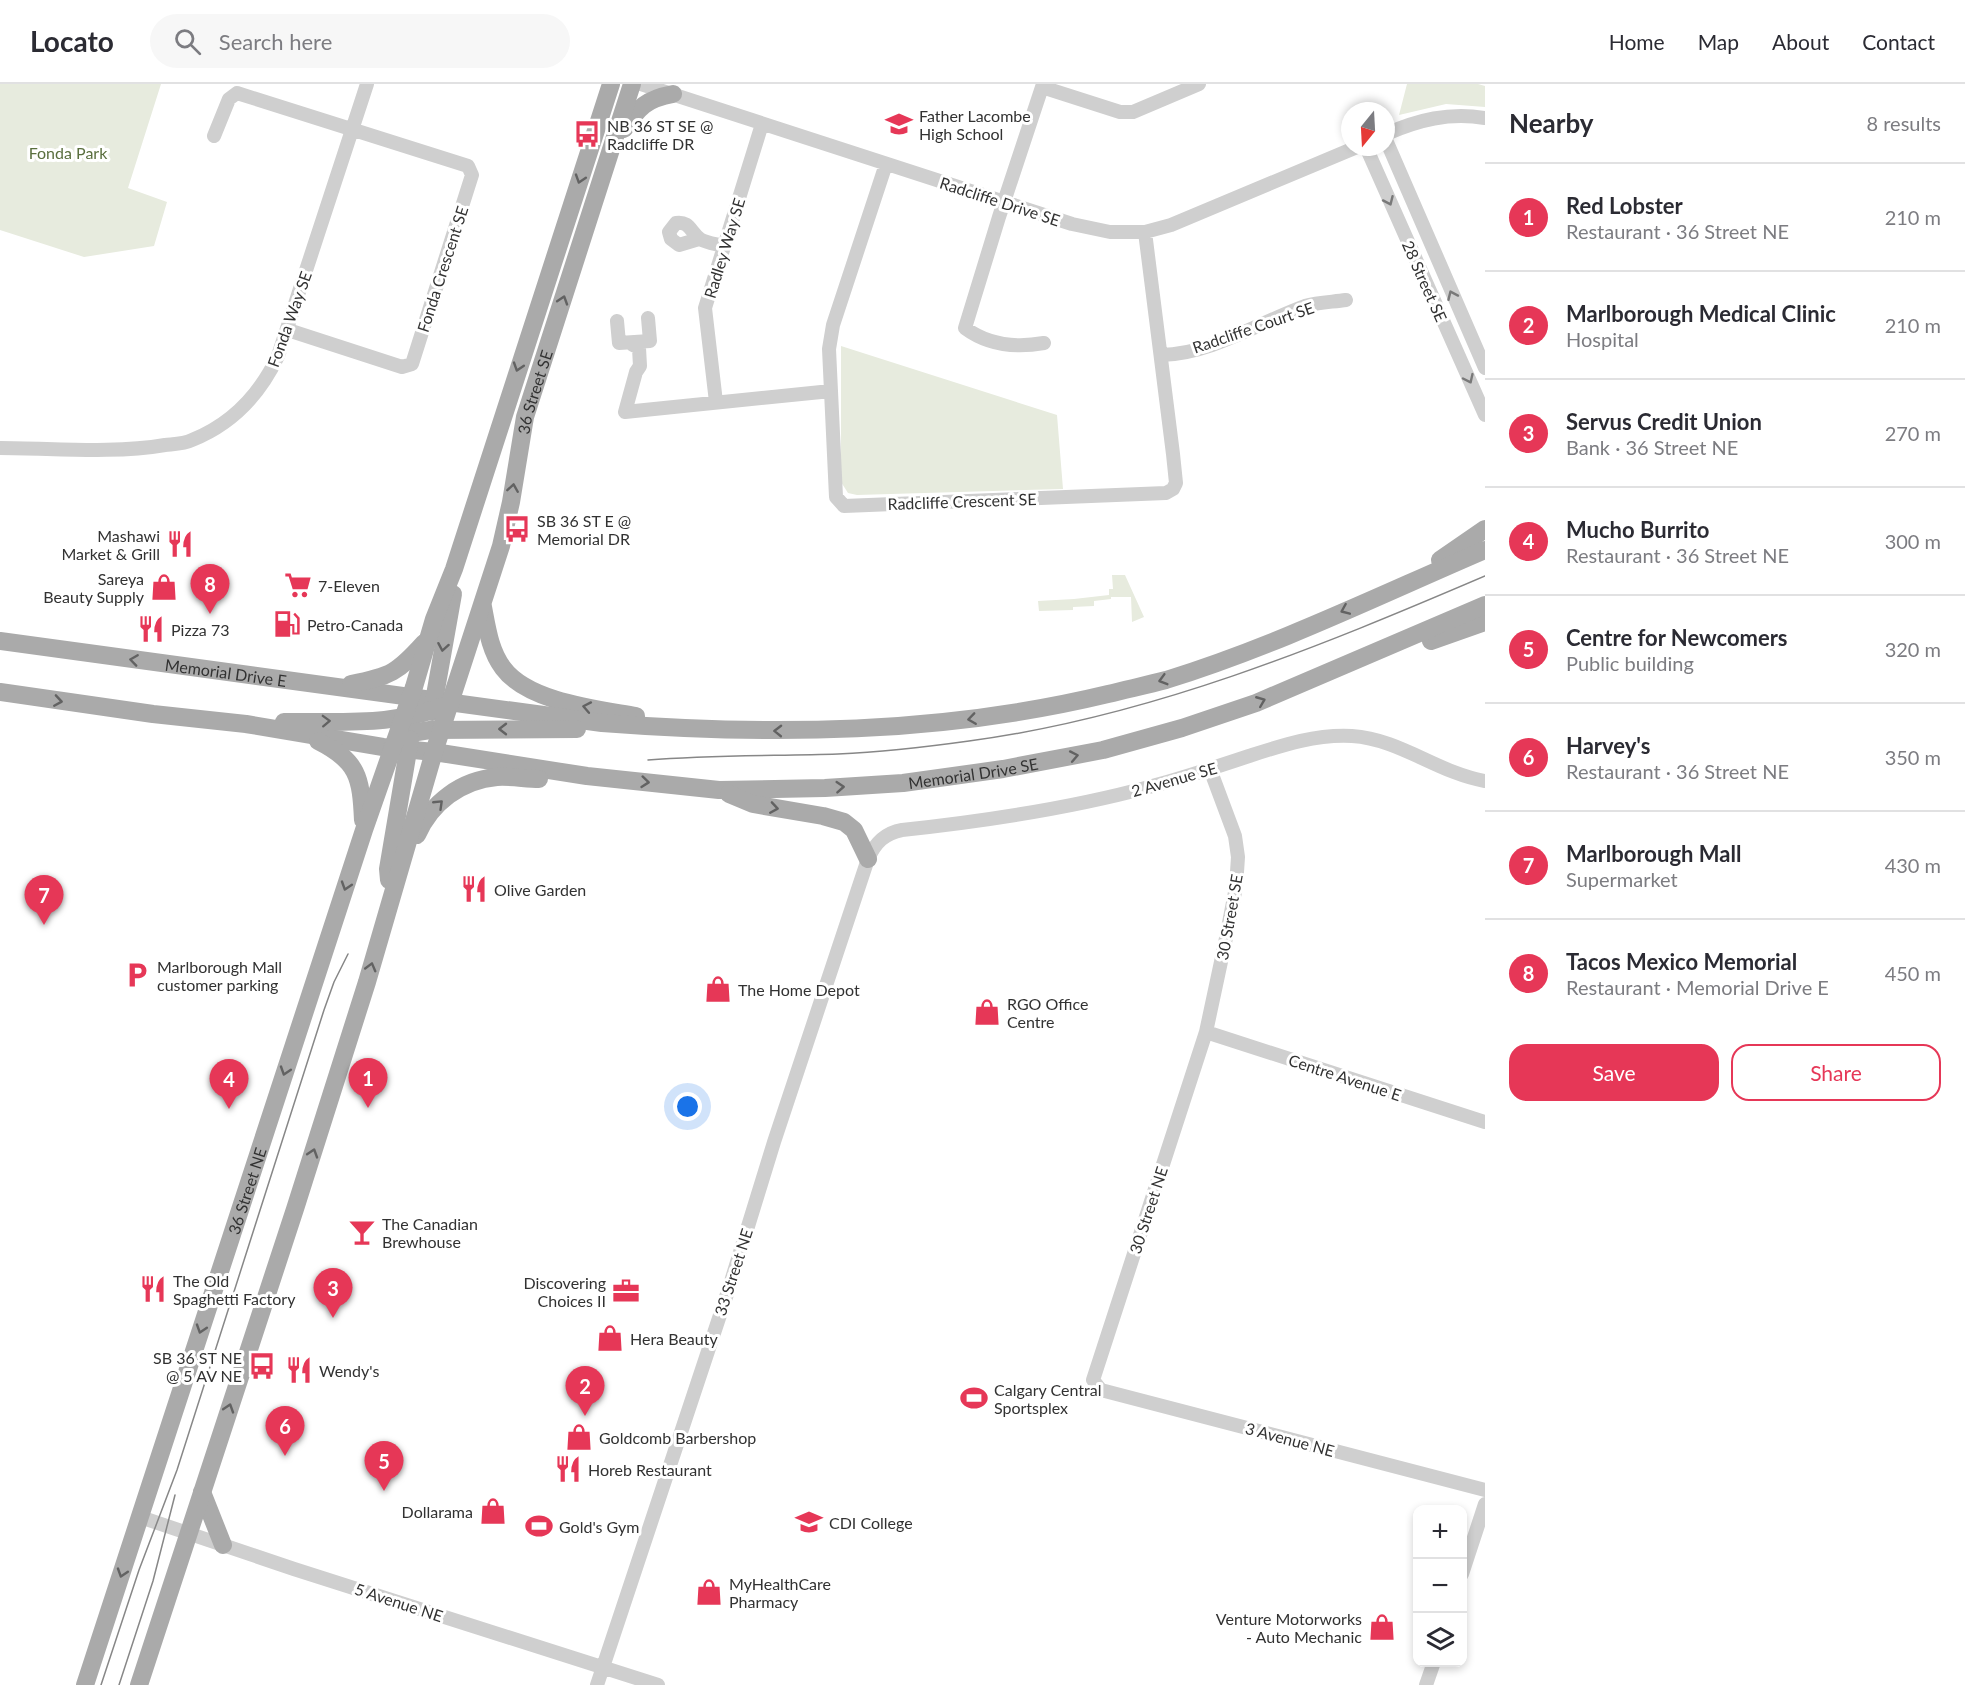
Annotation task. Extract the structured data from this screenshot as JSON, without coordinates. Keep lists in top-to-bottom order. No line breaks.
{"streets":{"main road":["36 Street SE","Memorial Drive E","Memorial Drive SE","36 Street NE"],"street":["Radcliffe Drive SE","Radley Way SE","Fonda Crescent SE","28 Street SE","Fonda Way SE","Radcliffe Court SE","Radcliffe Crescent SE","2 Avenue SE","30 Street SE","Centre Avenue E","30 Street NE","33 Street NE","3 Avenue NE","5 Avenue NE"]},"crossings":[["Radcliffe Drive SE","Radley Way SE"],["Radcliffe Drive SE","Radcliffe Crescent SE"],["Fonda Crescent SE","Fonda Way SE"],["Radcliffe Court SE","Radcliffe Crescent SE"],["36 Street SE","Memorial Drive E"],["36 Street SE","36 Street NE"],["Memorial Drive E","36 Street NE"],["2 Avenue SE","30 Street SE"],["2 Avenue SE","33 Street NE"],["30 Street SE","Centre Avenue E"],["30 Street SE","30 Street NE"],["Centre Avenue E","30 Street NE"],["36 Street NE","5 Avenue NE"],["30 Street NE","3 Avenue NE"],["33 Street NE","5 Avenue NE"]],"parks":["Fonda Park"],"places":{"school or university":["Father Lacombe High School","CDI College"],"bus stop":["NB 36 ST SE @ Radcliffe DR","SB 36 ST E @ Memorial DR","SB 36 ST NE @ 5 AV NE"],"restaurant":["Mashawi Market & Grill","Pizza 73","Olive Garden","The Old Spaghetti Factory","Wendy's","Horeb Restaurant"],"supermarket":["7-Eleven"],"shop":["Sareya Beauty Supply","The Home Depot","RGO Office Centre","Hera Beauty","Goldcomb Barbershop","Dollarama","MyHealthCare Pharmacy","Venture Motorworks - Auto Mechanic"],"fuel station":["Petro-Canada"],"parking":["Marlborough Mall customer parking"],"bar":["The Canadian Brewhouse"],"office":["Discovering Choices II"],"sports":["Calgary Central Sportsplex","Gold's Gym"]},"north":"bottom","page":{"header":"Locato","search":"Search here","nav":["Home","Map","About","Contact"],"heading":["Nearby","8 results"],"list":[{"mark":"1","name":"Red Lobster","note":"Restaurant · 36 Street NE","value":"210 m"},{"mark":"2","name":"Marlborough Medical Clinic","note":"Hospital","value":"210 m"},{"mark":"3","name":"Servus Credit Union","note":"Bank · 36 Street NE","value":"270 m"},{"mark":"4","name":"Mucho Burrito","note":"Restaurant · 36 Street NE","value":"300 m"},{"mark":"5","name":"Centre for Newcomers","note":"Public building","value":"320 m"},{"mark":"6","name":"Harvey's","note":"Restaurant · 36 Street NE","value":"350 m"},{"mark":"7","name":"Marlborough Mall","note":"Supermarket","value":"430 m"},{"mark":"8","name":"Tacos Mexico Memorial","note":"Restaurant · Memorial Drive E","value":"450 m"}],"pins":["8","7","1","4","3","2","6","5"],"buttons":["Save","Share"],"map_buttons":["+","−"]}}
